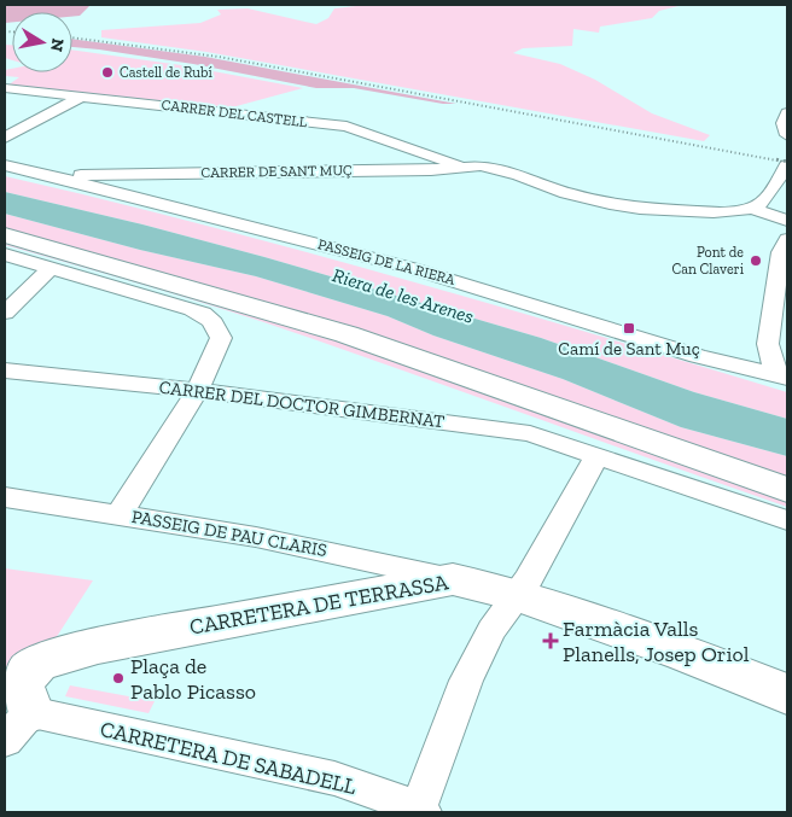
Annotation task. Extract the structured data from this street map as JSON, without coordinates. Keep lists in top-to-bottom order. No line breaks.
{"streets":{"main road":["CARRETERA DE TERRASSA"],"street":["CARRER DEL CASTELL","CARRER DE SANT MUÇ","PASSEIG DE LA RIERA","CARRER DEL DOCTOR GIMBERNAT","PASSEIG DE PAU CLARIS","CARRETERA DE SABADELL"]},"crossings":[["CARRER DEL CASTELL","CARRER DE SANT MUÇ"],["CARRER DE SANT MUÇ","PASSEIG DE LA RIERA"],["PASSEIG DE PAU CLARIS","CARRETERA DE TERRASSA"],["CARRETERA DE TERRASSA","CARRETERA DE SABADELL"]],"water":["Riera de les Arenes"],"places":{"other":["Castell de Rubí","Pont de Can Claveri","Plaça de Pablo Picasso"],"transit":["Camí de Sant Muç"],"health":["Farmàcia Valls Planells, Josep Oriol"]},"north":"right"}
